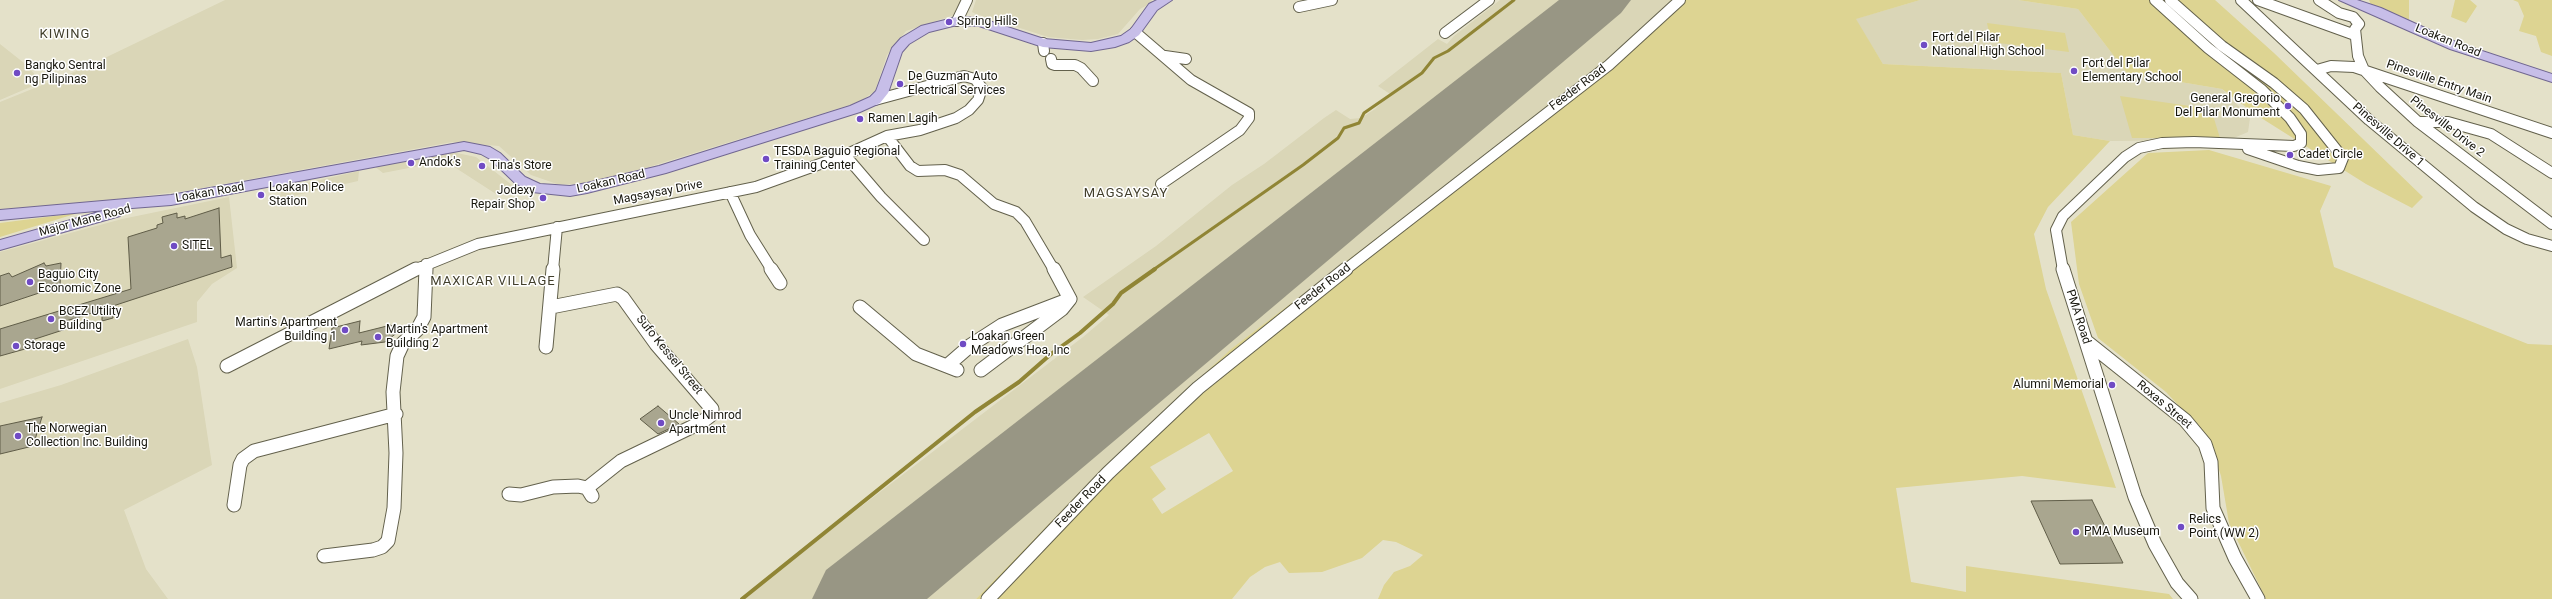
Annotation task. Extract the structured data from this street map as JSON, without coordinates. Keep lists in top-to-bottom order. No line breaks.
{"streets":{"main road":["Loakan Road","Major Mane Road"],"street":["Pinesville Entry Main","Feeder Road","Pinesville Drive 2","Pinesville Drive 1","Magsaysay Drive","PMA Road","Sufo Kessel Street","Roxas Street"]},"crossings":[["Loakan Road","Magsaysay Drive"],["Loakan Road","Major Mane Road"],["Pinesville Entry Main","Pinesville Drive 2"],["Pinesville Entry Main","Pinesville Drive 1"],["PMA Road","Roxas Street"]],"districts":["KIWING","MAGSAYSAY","MAXICAR VILLAGE"],"places":["Spring Hills","Fort del Pilar National High School","Fort del Pilar Elementary School","Bangko Sentral ng Pilipinas","De Guzman Auto Electrical Services","General Gregorio Del Pilar Monument","Ramen Lagih","Cadet Circle","TESDA Baguio Regional Training Center","Andok's","Tina's Store","Loakan Police Station","Jodexy Repair Shop","SITEL","Baguio City Economic Zone","BCEZ Utility Building","Martin's Apartment Building 1","Martin's Apartment Building 2","Loakan Green Meadows Hoa, Inc","Storage","Alumni Memorial","Uncle Nimrod Apartment","The Norwegian Collection Inc. Building","Relics Point (WW 2)","PMA Museum"]}
